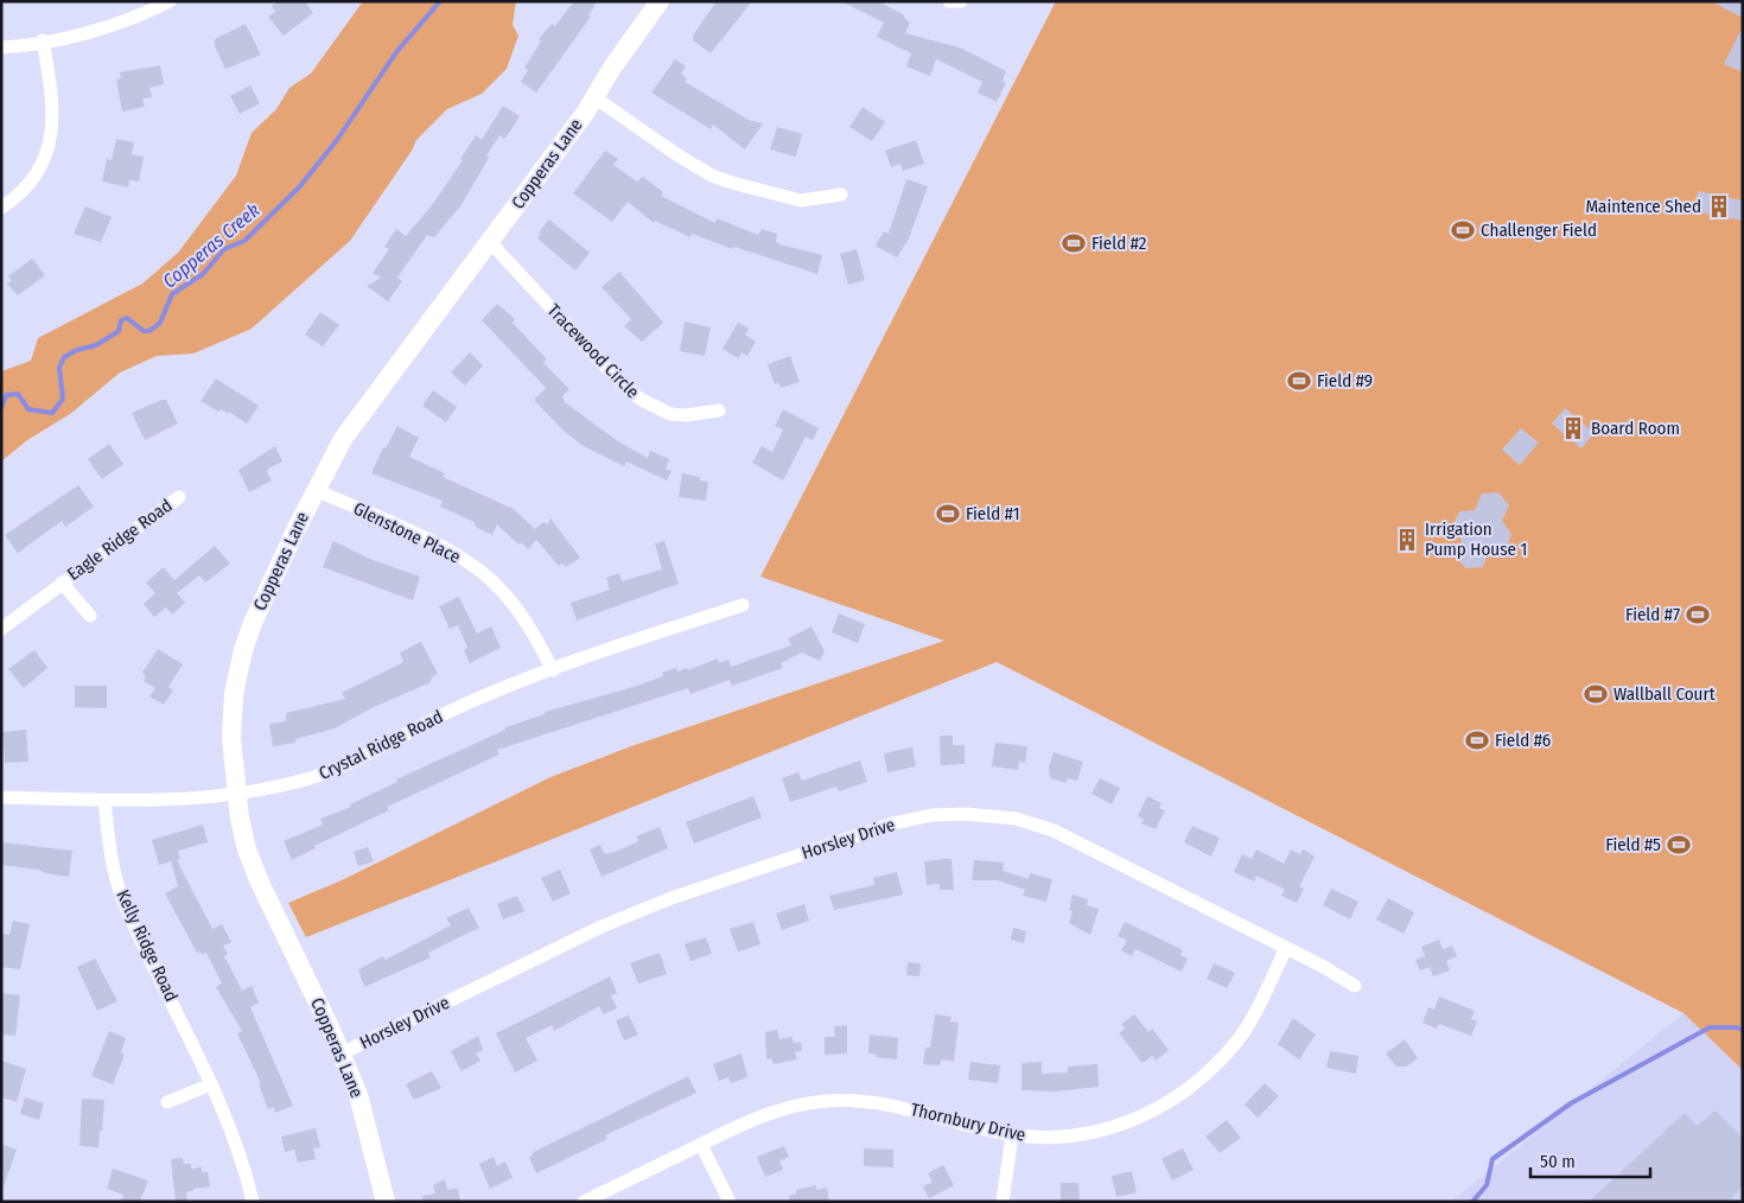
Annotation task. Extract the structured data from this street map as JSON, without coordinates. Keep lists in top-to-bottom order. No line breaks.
{"streets":{"street":["Copperas Lane","Tracewood Circle","Glenstone Place","Eagle Ridge Road","Crystal Ridge Road","Horsley Drive","Kelly Ridge Road","Thornbury Drive"]},"crossings":[["Copperas Lane","Tracewood Circle"],["Copperas Lane","Glenstone Place"],["Copperas Lane","Crystal Ridge Road"],["Copperas Lane","Horsley Drive"],["Glenstone Place","Crystal Ridge Road"],["Crystal Ridge Road","Kelly Ridge Road"],["Horsley Drive","Thornbury Drive"]],"water":["Copperas Creek"],"places":{"building":["Maintence Shed","Board Room","Irrigation Pump House 1"],"sports":["Challenger Field","Field #2","Field #9","Field #1","Field #7","Wallball Court","Field #6","Field #5"]},"scale_bar":"50 m"}
